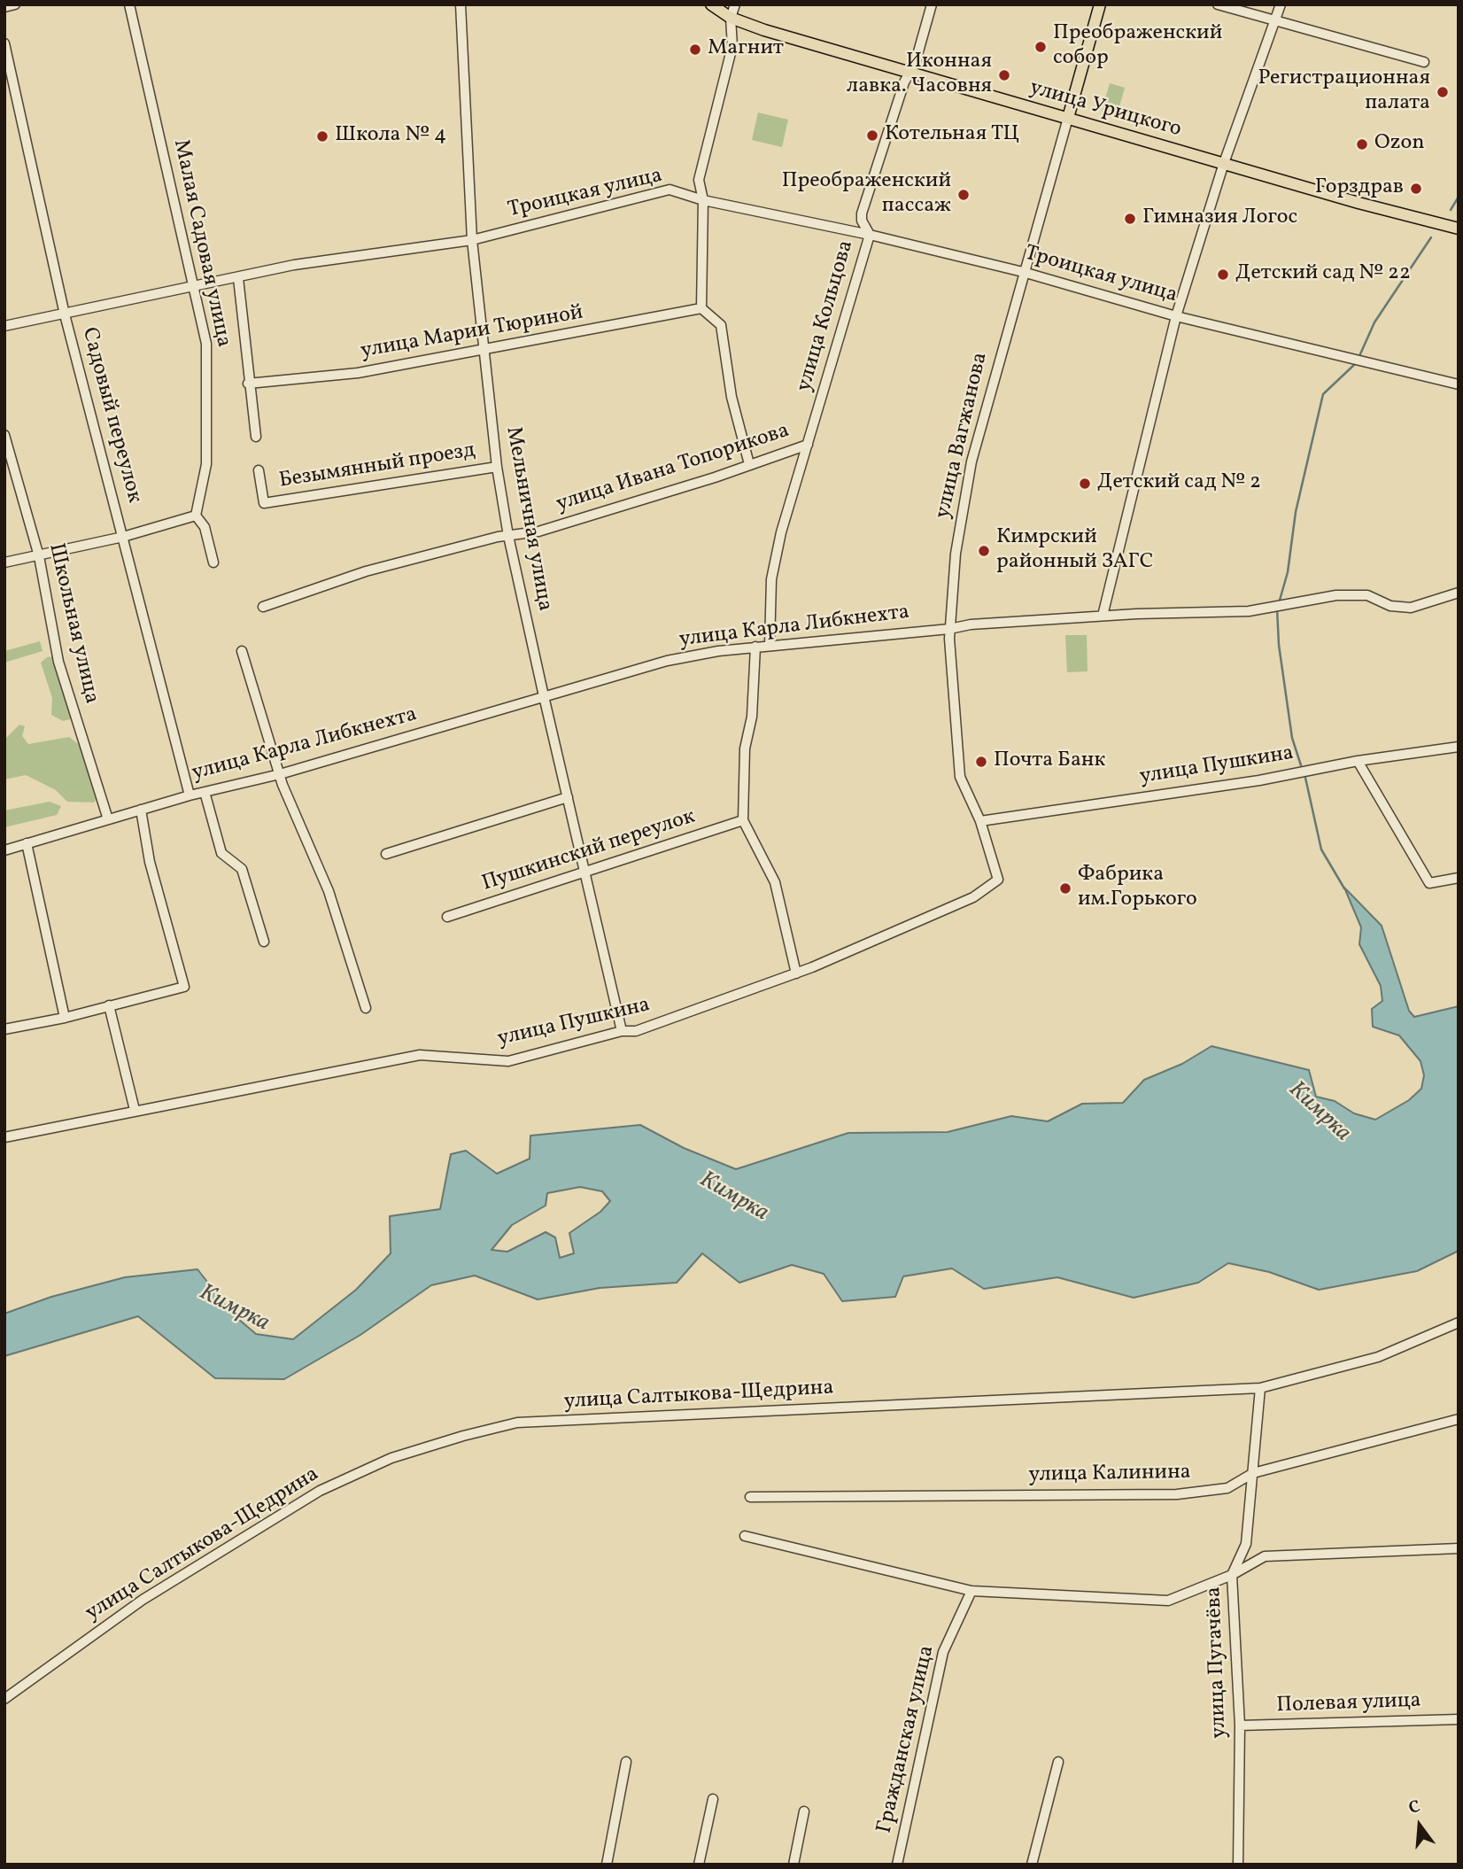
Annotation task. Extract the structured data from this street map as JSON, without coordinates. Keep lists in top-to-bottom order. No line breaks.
{"streets":{"main road":["улица Урицкого","улица Вагжанова"],"street":["Троицкая улица","Малая Садовая улица","улица Кольцова","улица Марии Тюриной","Садовый переулок","Безымянный проезд","улица Ивана Топорикова","Мельничная улица","Школьная улица","улица Карла Либкнехта","улица Пушкина","Пушкинский переулок","улица Салтыкова-Щедрина","улица Калинина","улица Пугачёва","Полевая улица","Гражданская улица"]},"crossings":[["улица Урицкого","улица Кольцова"],["улица Урицкого","улица Вагжанова"],["Троицкая улица","Малая Садовая улица"],["Троицкая улица","улица Кольцова"],["Троицкая улица","Садовый переулок"],["Троицкая улица","улица Вагжанова"],["Троицкая улица","Мельничная улица"],["улица Кольцова","улица Ивана Топорикова"],["улица Кольцова","улица Карла Либкнехта"],["улица Марии Тюриной","Мельничная улица"],["Садовый переулок","улица Карла Либкнехта"],["улица Вагжанова","улица Карла Либкнехта"],["улица Вагжанова","улица Пушкина"],["Безымянный проезд","Мельничная улица"],["улица Ивана Топорикова","Мельничная улица"],["Мельничная улица","улица Карла Либкнехта"],["Мельничная улица","улица Пушкина"],["Мельничная улица","Пушкинский переулок"],["Школьная улица","улица Карла Либкнехта"],["улица Салтыкова-Щедрина","улица Пугачёва"],["улица Калинина","улица Пугачёва"],["улица Пугачёва","Полевая улица"]],"water":["Кимрка"],"places":["Преображенский собор","Магнит","Иконная лавка. Часовня","Регистрационная палата","Котельная ТЦ","Школа № 4","Ozon","Горздрав","Преображенский пассаж","Гимназия Логос","Детский сад № 22","Детский сад № 2","Кимрский районный ЗАГС","Почта Банк","Фабрика им.Горького"],"north":"top"}
